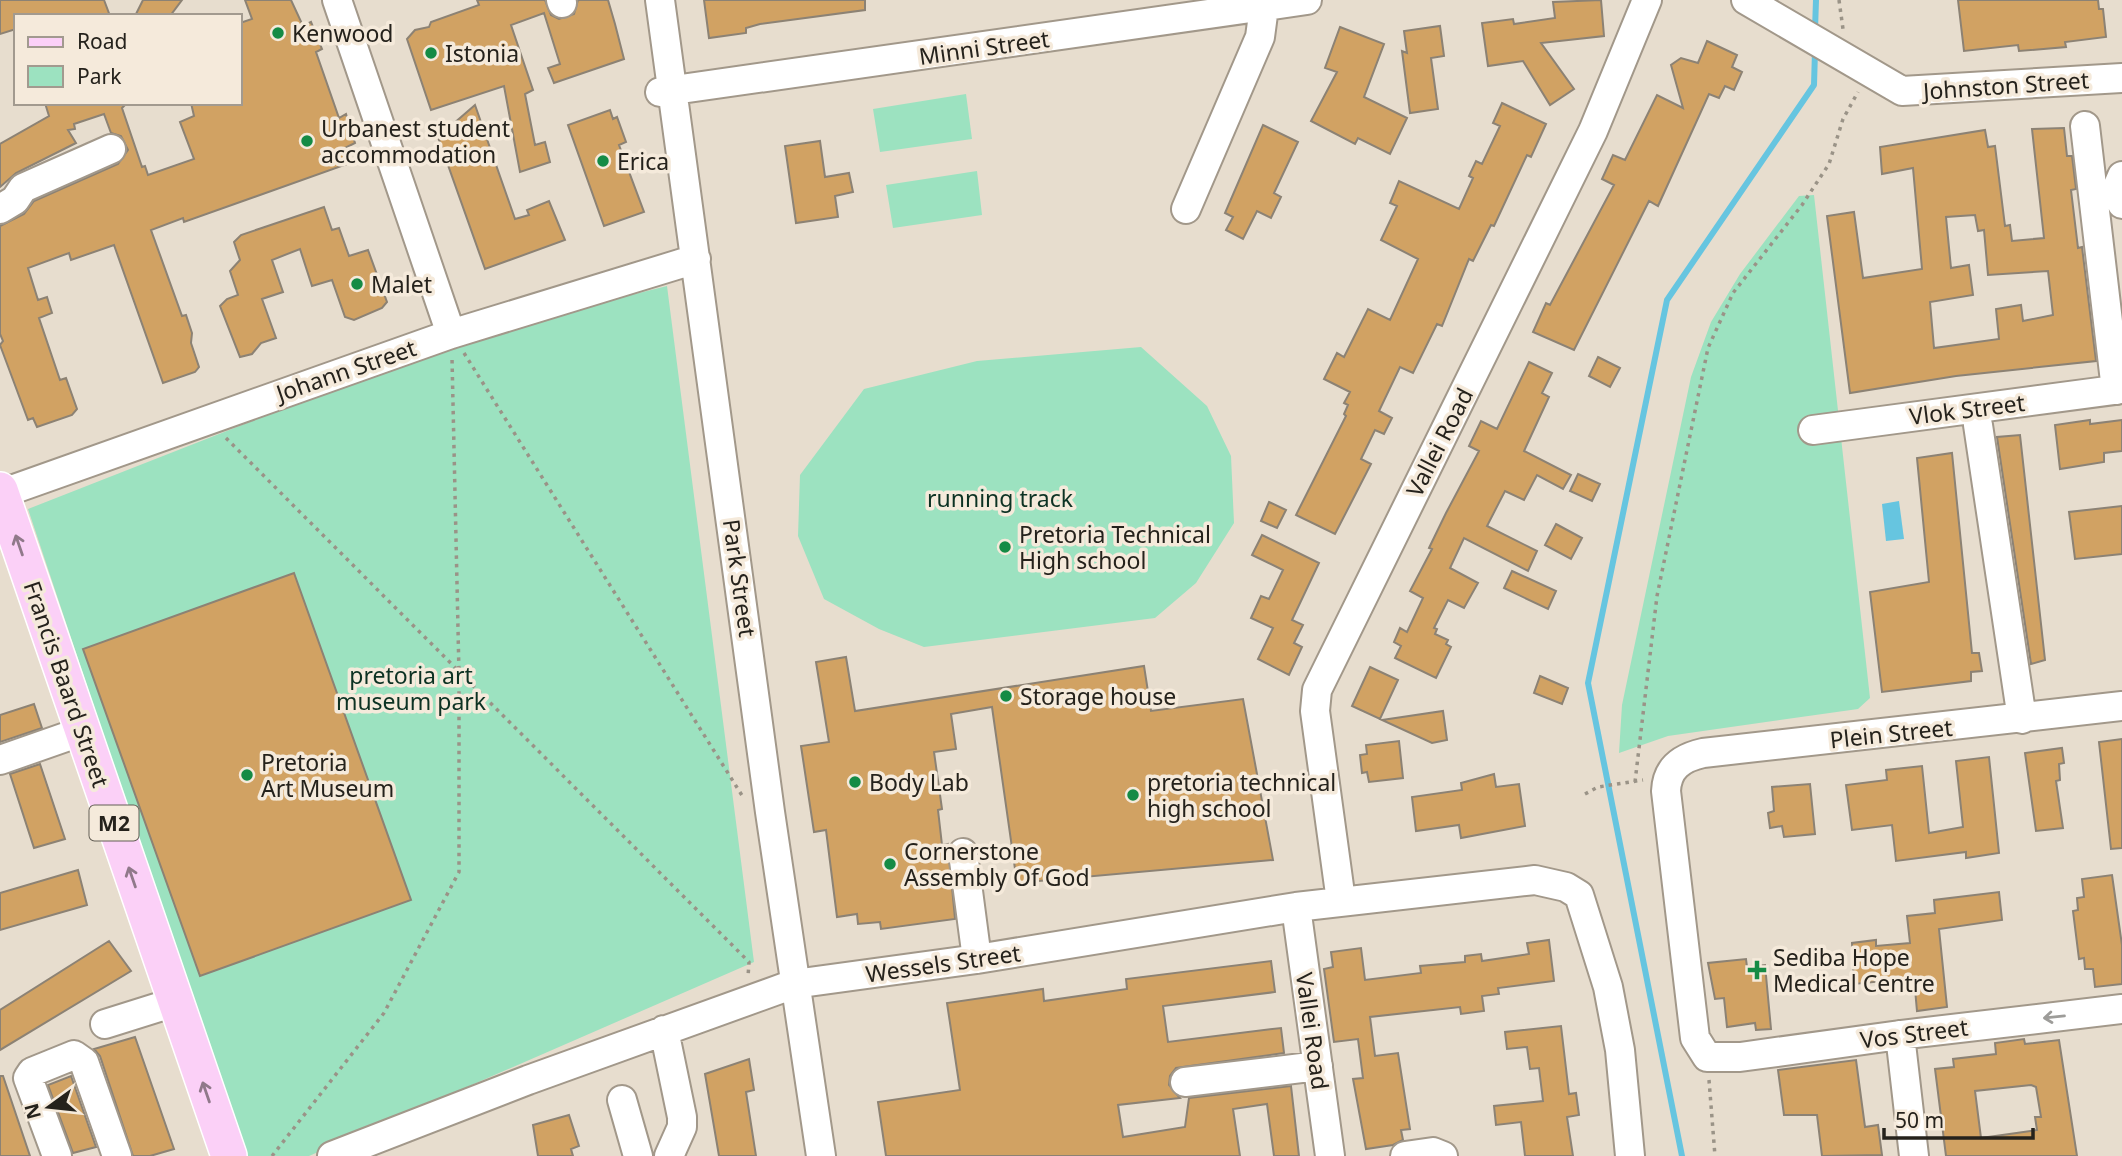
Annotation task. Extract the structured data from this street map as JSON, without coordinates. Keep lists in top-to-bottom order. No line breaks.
{"streets":{"main road":["Francis Baard Street","M2"],"street":["Minni Street","Johnston Street","Johann Street","Vlok Street","Vallei Road","Park Street","Plein Street","Wessels Street","Vos Street"]},"crossings":[["Minni Street","Park Street"],["Johann Street","Park Street"],["Johann Street","Francis Baard Street"],["Vallei Road","Wessels Street"],["Park Street","Wessels Street"],["Plein Street","Vos Street"]],"one_way":["Francis Baard Street","Vos Street"],"parks":["running track","pretoria art museum park"],"places":{"other":["Kenwood","Istonia","Urbanest student accommodation","Erica","Malet","Pretoria Technical High school","Storage house","Pretoria Art Museum","Body Lab","pretoria technical high school","Cornerstone Assembly Of God"],"health":["Sediba Hope Medical Centre"]},"legend":["Road","Park"],"scale_bar":"50 m","north":"left"}
